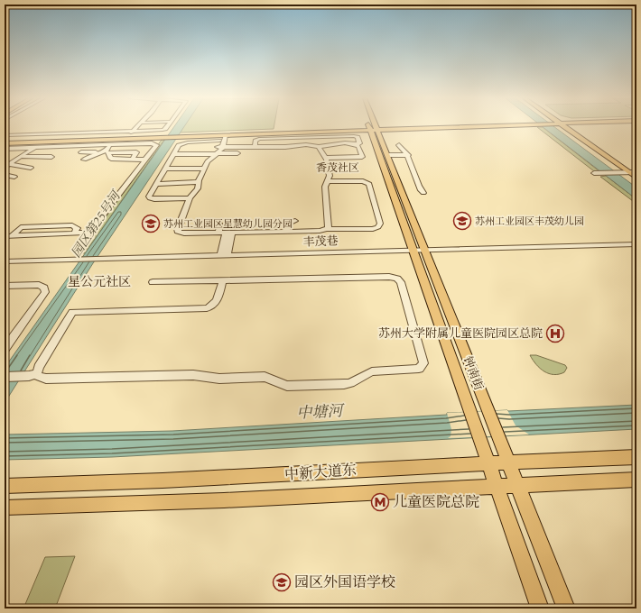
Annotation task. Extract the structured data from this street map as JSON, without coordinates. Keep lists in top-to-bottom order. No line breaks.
{"streets":{"main road":["钟南街","中新大道东"],"street":["丰茂巷"]},"crossings":[["丰茂巷","钟南街"],["钟南街","中新大道东"]],"districts":["香茂社区","星公元社区"],"water":["园区第25号河","中塘河"],"places":{"school or university":["苏州工业园区丰茂幼儿园","苏州工业园区星慧幼儿园分园","园区外国语学校"],"hospital":["苏州大学附属儿童医院园区总院"],"metro station":["儿童医院总院"]}}
